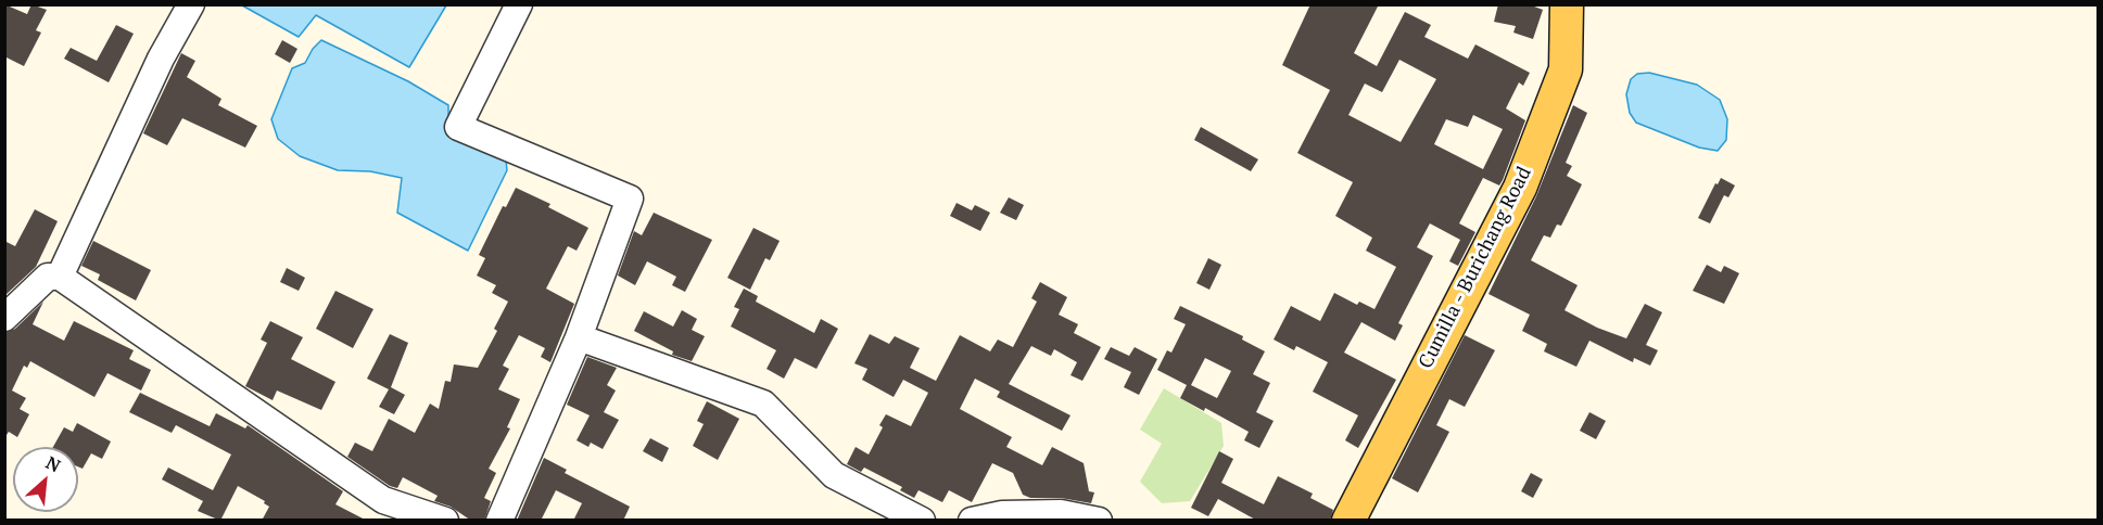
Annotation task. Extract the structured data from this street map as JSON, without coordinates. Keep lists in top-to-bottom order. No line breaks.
{"streets":{"main road":["Cumilla - Burichang Road"]},"north":"top right"}
